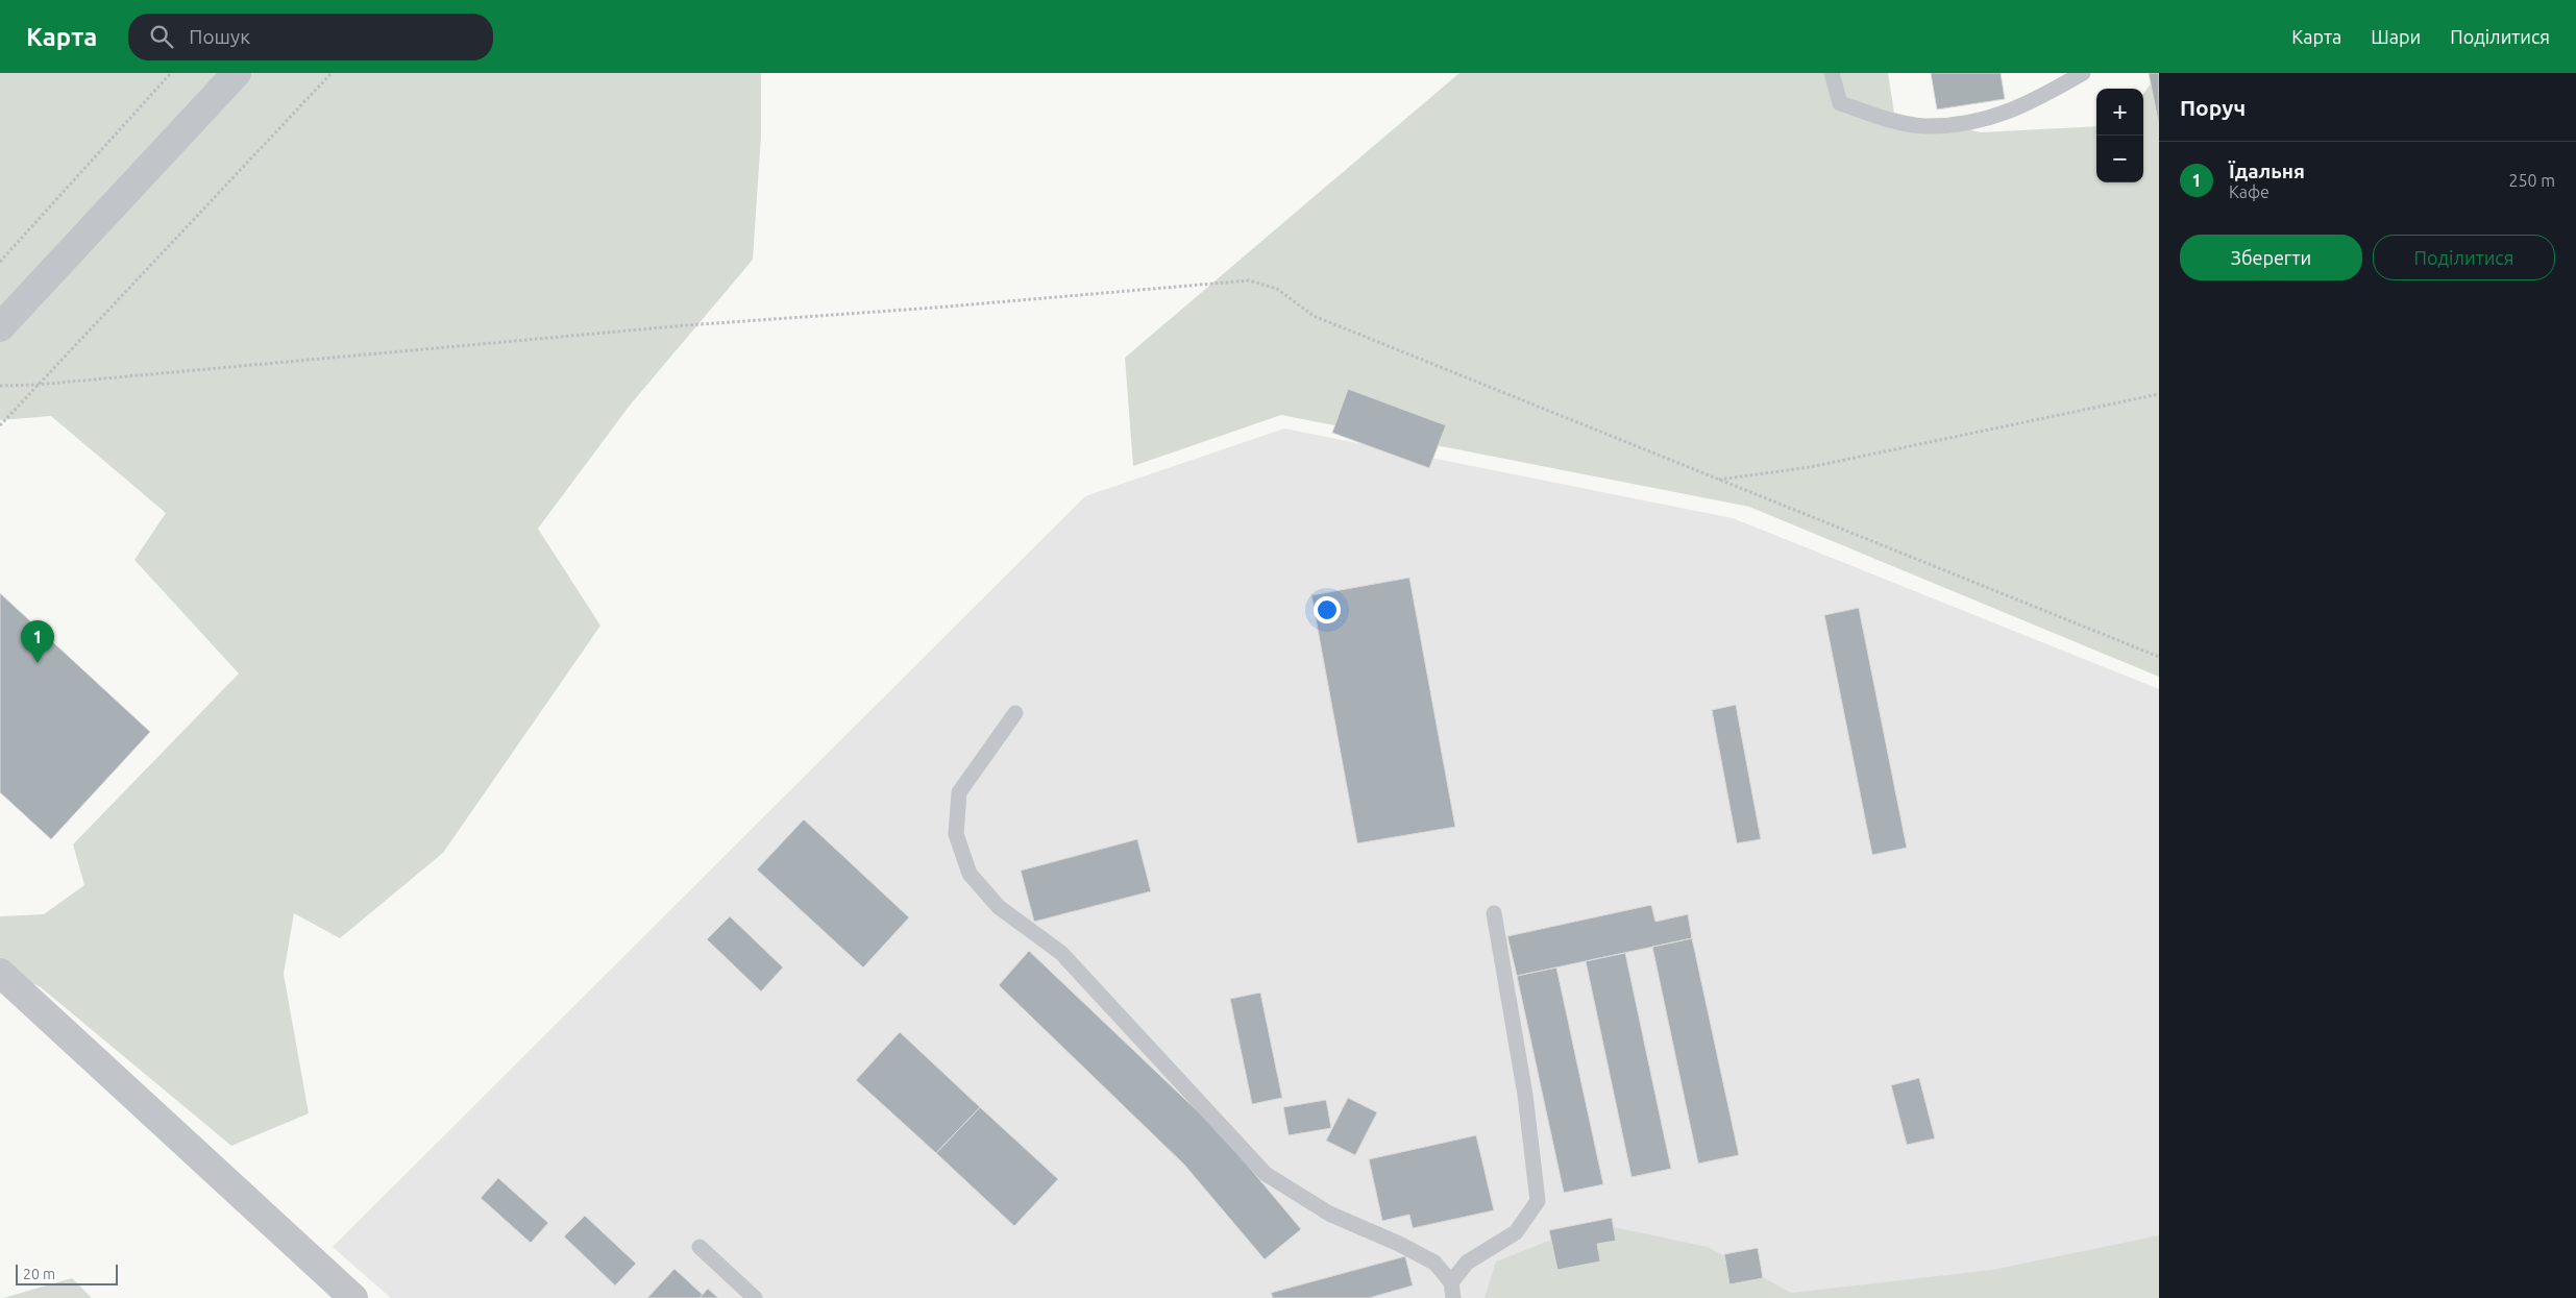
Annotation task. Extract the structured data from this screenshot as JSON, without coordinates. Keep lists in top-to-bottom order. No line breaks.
{"scale_bar":"20 m","page":{"header":"Карта","search":"Пошук","nav":["Карта","Шари","Поділитися"],"heading":"Поруч","map_buttons":["+","−"],"list":[{"mark":"1","name":"Їдальня","note":"Кафе","value":"250 m"}],"buttons":["Зберегти","Поділитися"],"pins":"1","scale":"20 m"}}
